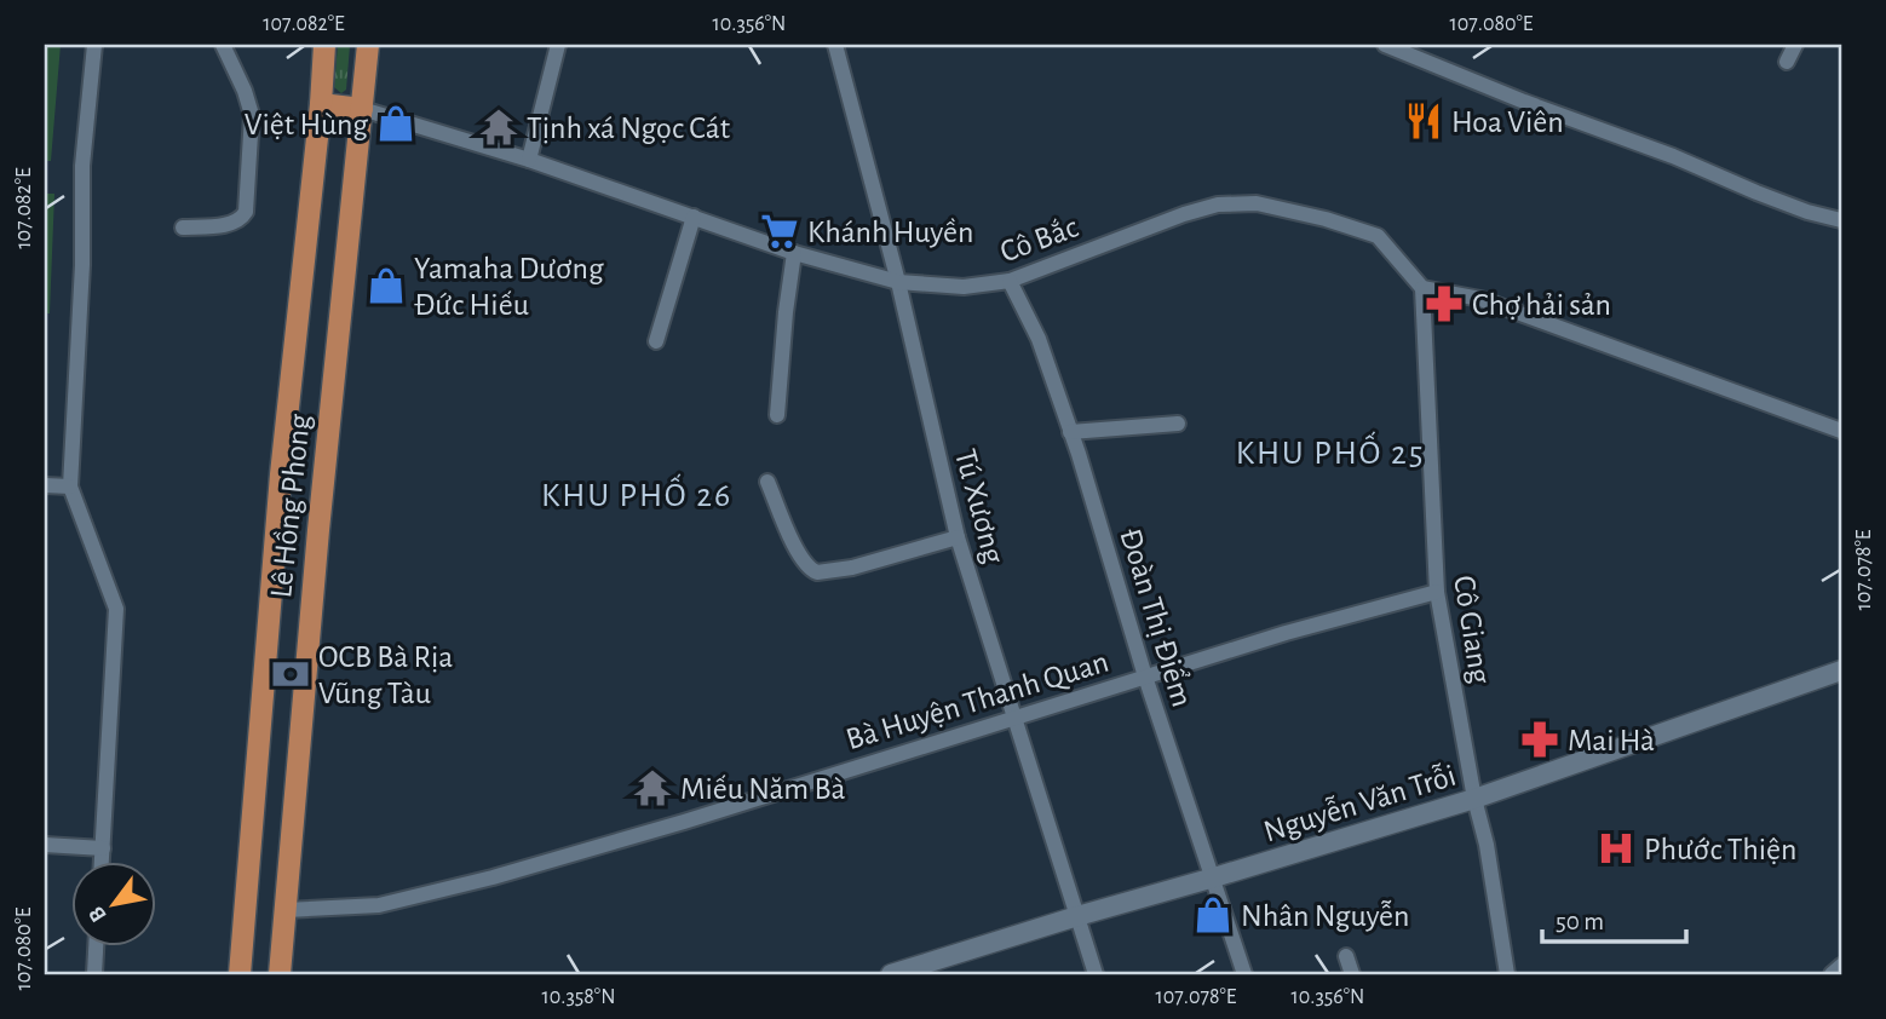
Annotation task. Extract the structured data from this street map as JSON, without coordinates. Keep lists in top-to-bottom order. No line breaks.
{"streets":{"main road":["Lê Hồng Phong"],"street":["Cô Bắc","Tú Xương","Đoàn Thị Điểm","Cô Giang","Bà Huyện Thanh Quan","Nguyễn Văn Trỗi"]},"crossings":[["Cô Bắc","Lê Hồng Phong"],["Cô Bắc","Tú Xương"],["Cô Bắc","Đoàn Thị Điểm"],["Cô Bắc","Cô Giang"],["Lê Hồng Phong","Bà Huyện Thanh Quan"],["Tú Xương","Bà Huyện Thanh Quan"],["Tú Xương","Nguyễn Văn Trỗi"],["Đoàn Thị Điểm","Bà Huyện Thanh Quan"],["Đoàn Thị Điểm","Nguyễn Văn Trỗi"],["Cô Giang","Bà Huyện Thanh Quan"],["Cô Giang","Nguyễn Văn Trỗi"]],"districts":["KHU PHỐ 25","KHU PHỐ 26"],"places":{"restaurant":["Hoa Viên"],"shop":["Việt Hùng","Yamaha Dương Đức Hiếu","Nhân Nguyễn"],"temple":["Tịnh xá Ngọc Cát","Miếu Năm Bà"],"supermarket":["Khánh Huyền"],"pharmacy":["Chợ hải sản","Mai Hà"],"bank":["OCB Bà Rịa Vũng Tàu"],"hospital":["Phước Thiện"]},"scale_bar":"50 m","north":"bottom left","coordinates":["107.082°E","10.356°N","107.080°E","107.078°E","10.358°N"]}
